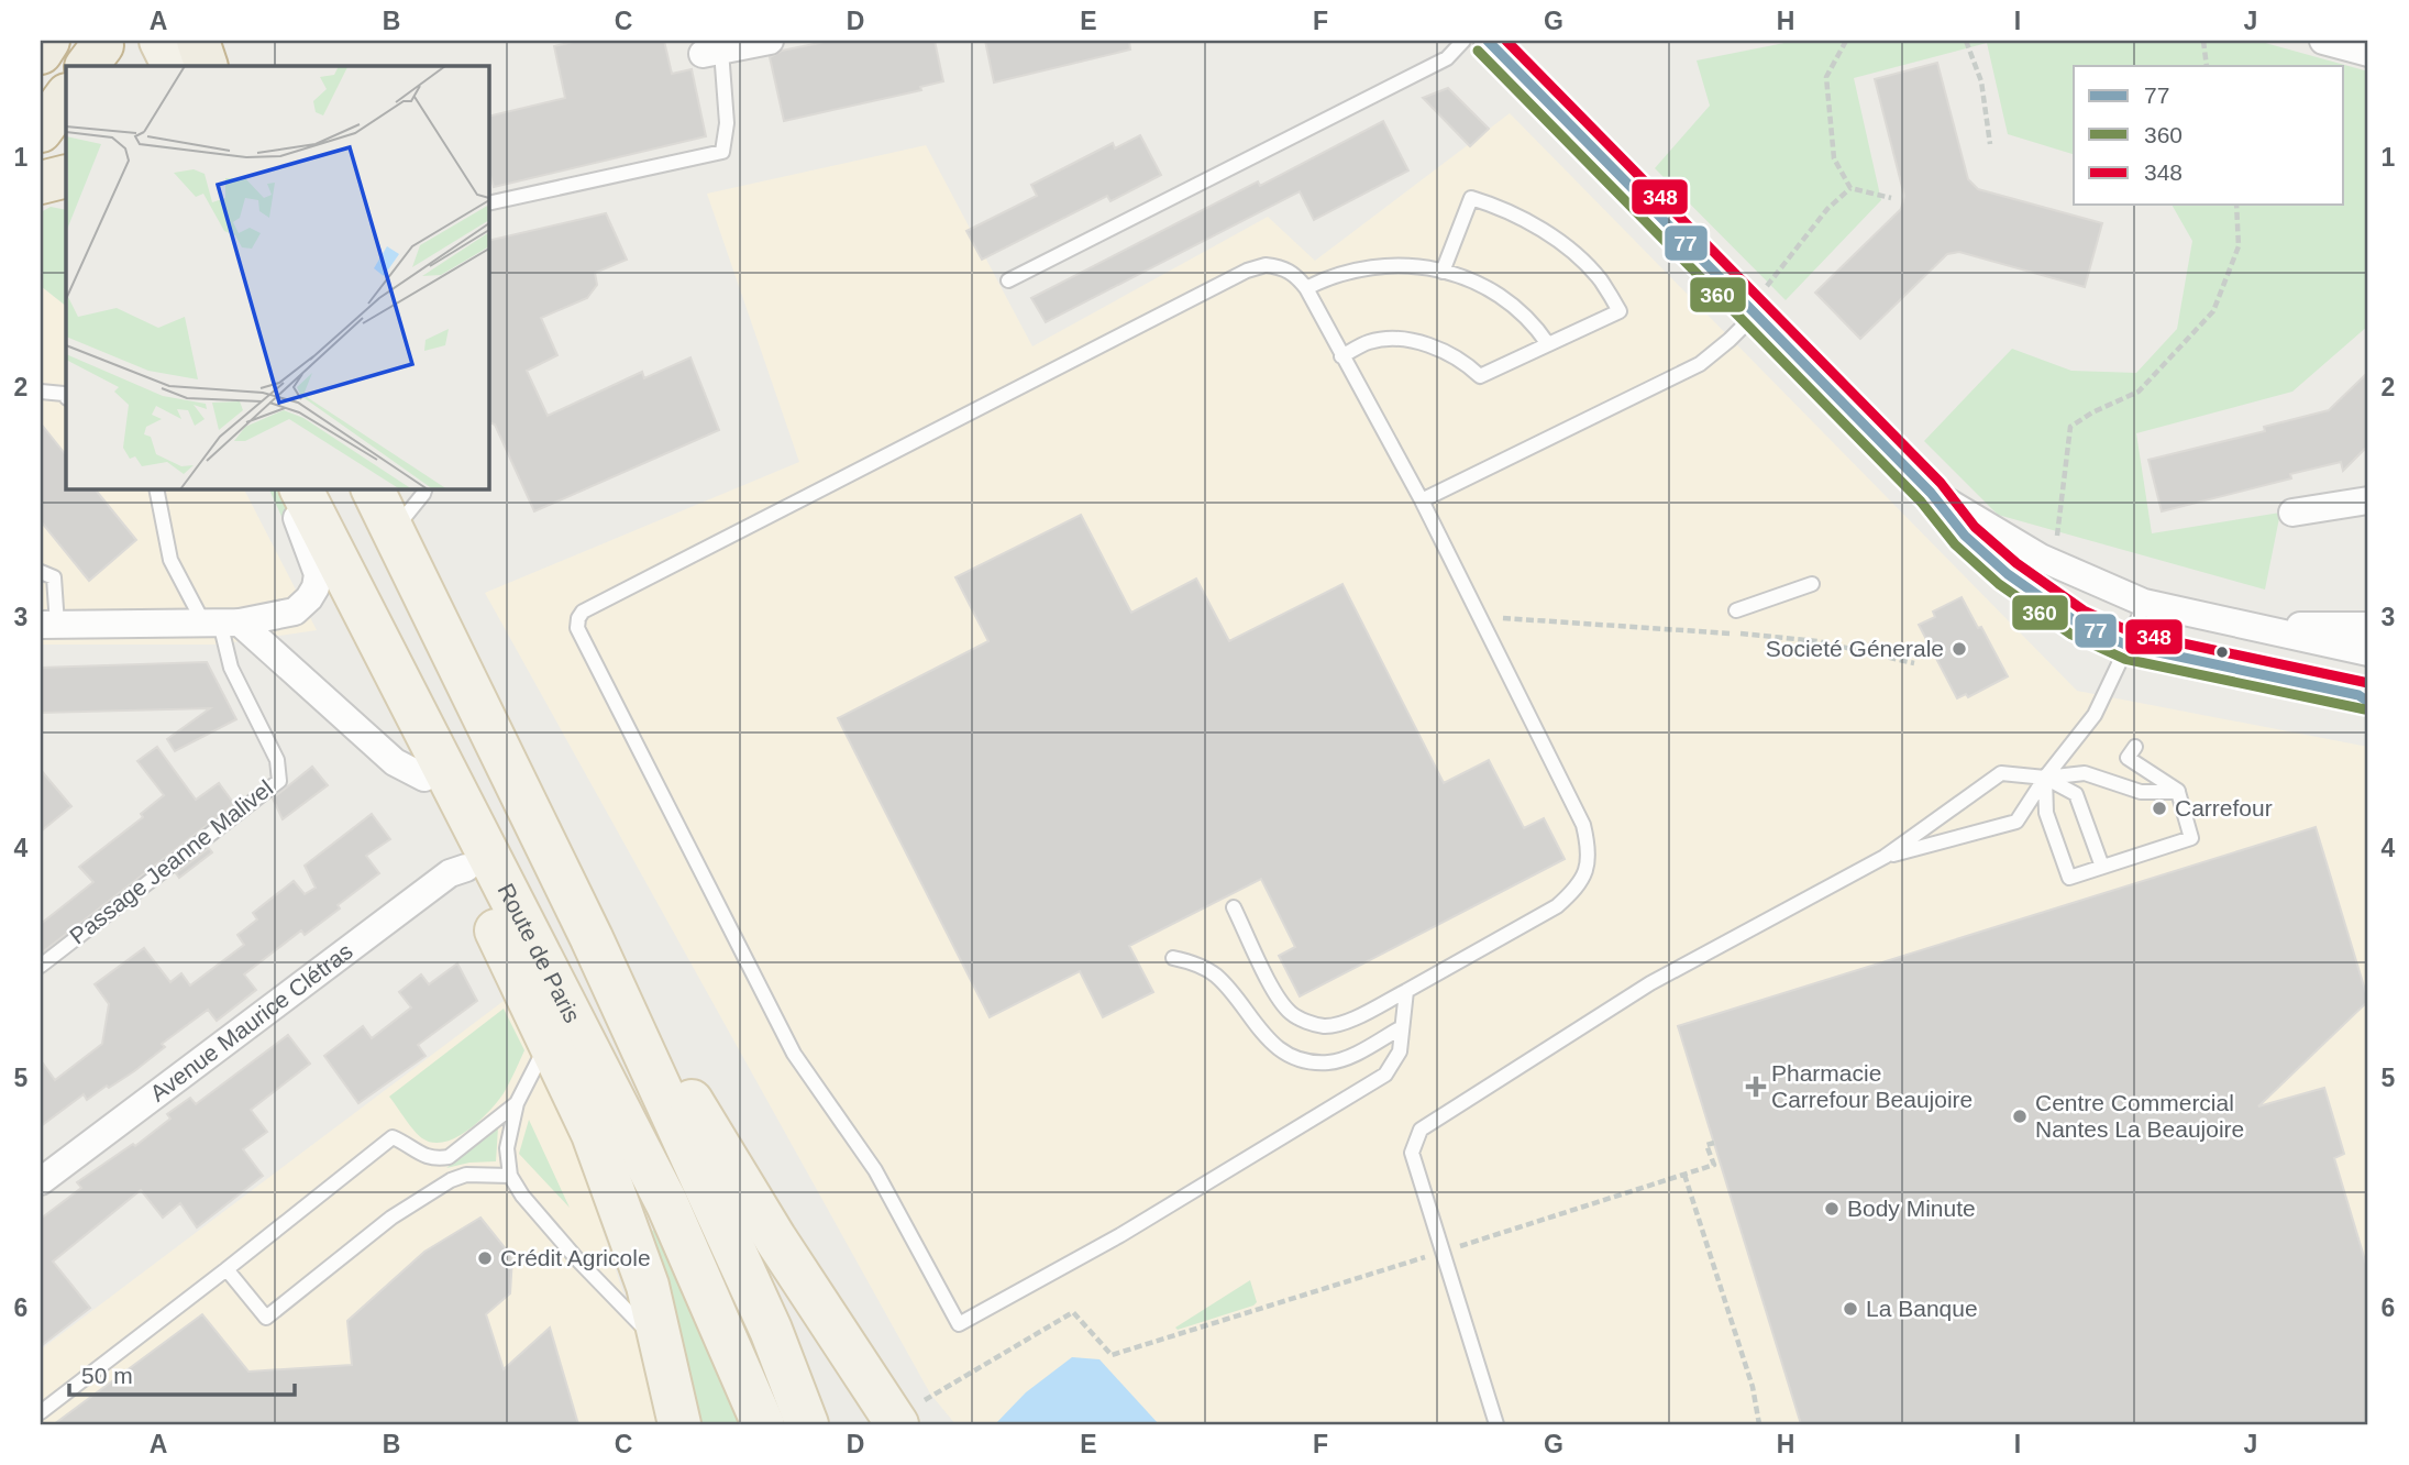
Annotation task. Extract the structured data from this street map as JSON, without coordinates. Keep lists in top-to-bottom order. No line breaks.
{"streets":{"main road":["Route de Paris"],"street":["Avenue Maurice Clétras"],"lane":["Passage Jeanne Malivel"]},"places":{"other":["Societé Génerale","Carrefour","Centre Commercial Nantes La Beaujoire","Body Minute","Crédit Agricole","La Banque"],"health":["Pharmacie Carrefour Beaujoire"]},"lines":["transit line 77","transit line 348","transit line 360"],"legend":["77","360","348"],"scale_bar":"50 m","grid":{"columns":["A","B","C","D","E","F","G","H","I","J"],"rows":["1","2","3","4","5","6"]}}
